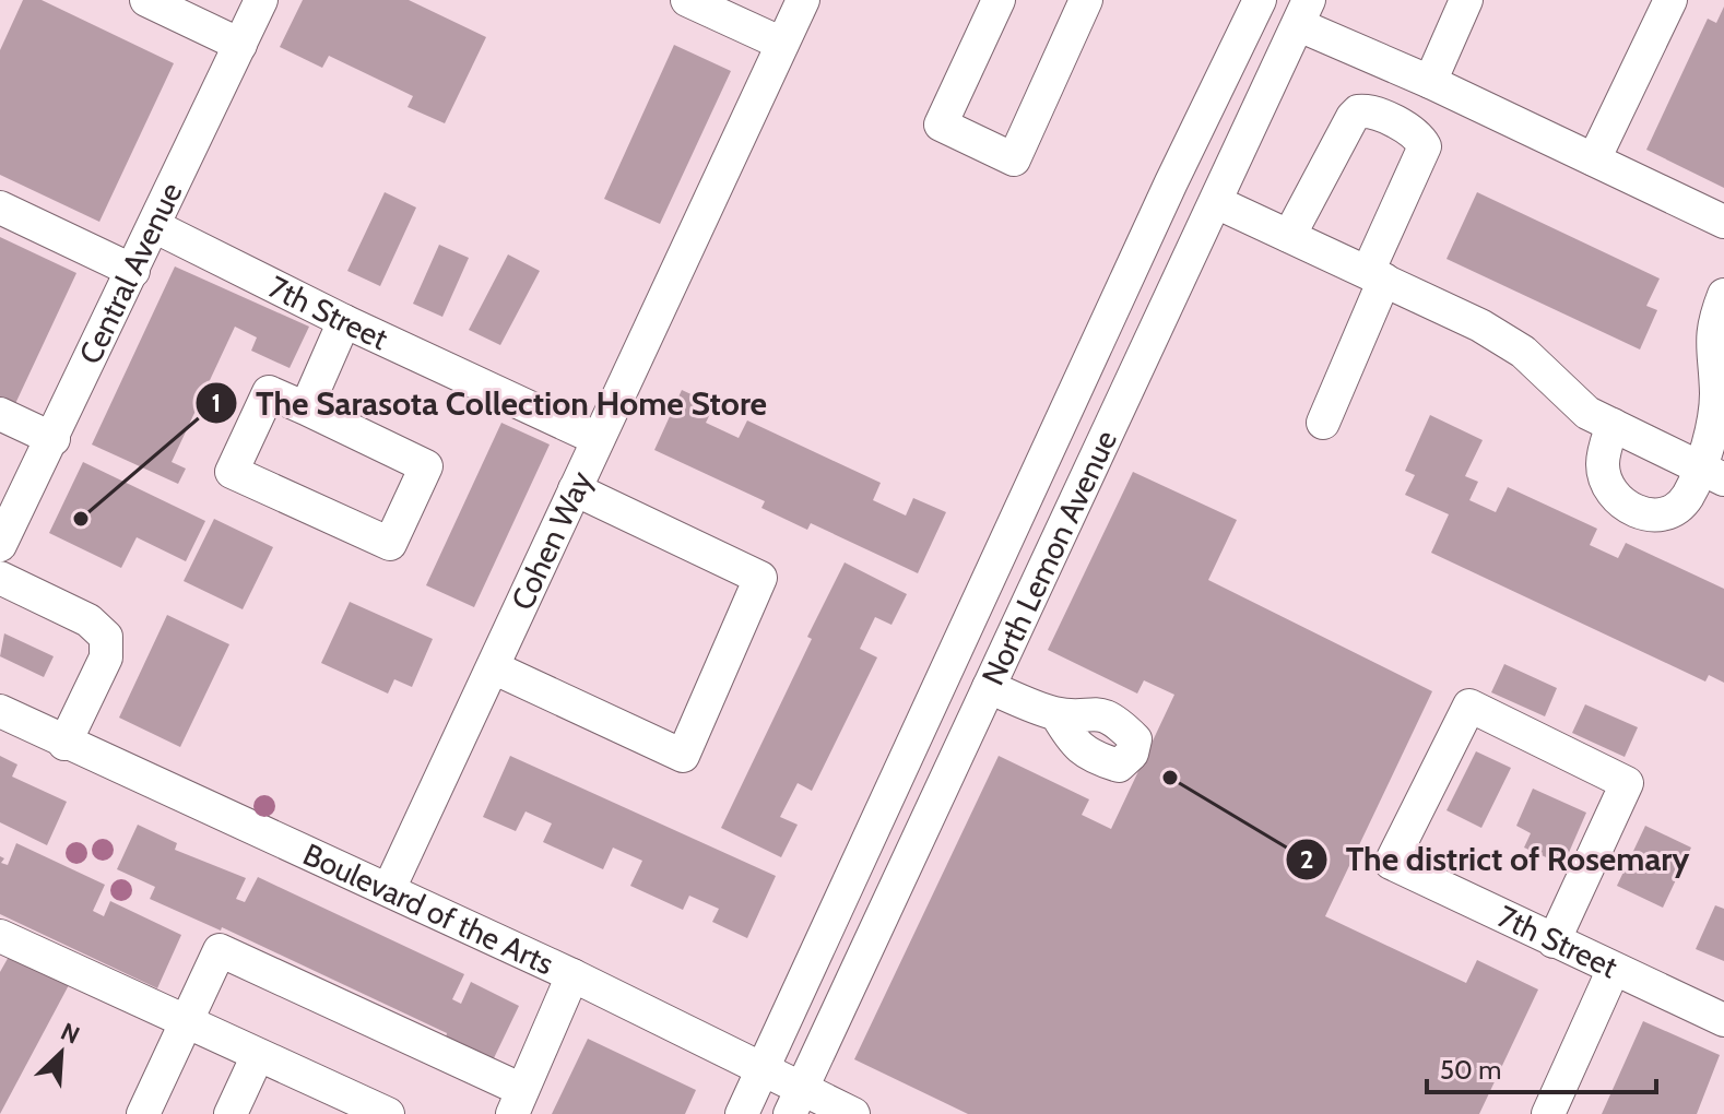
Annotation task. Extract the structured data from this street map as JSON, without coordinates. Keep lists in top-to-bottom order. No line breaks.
{"streets":{"street":["Central Avenue","7th Street","Cohen Way","North Lemon Avenue","Boulevard of the Arts"]},"crossings":[["Central Avenue","7th Street"],["7th Street","Cohen Way"],["Cohen Way","Boulevard of the Arts"],["North Lemon Avenue","Boulevard of the Arts"]],"places":["The Sarasota Collection Home Store","The district of Rosemary"],"scale_bar":"50 m","north":"top right"}
